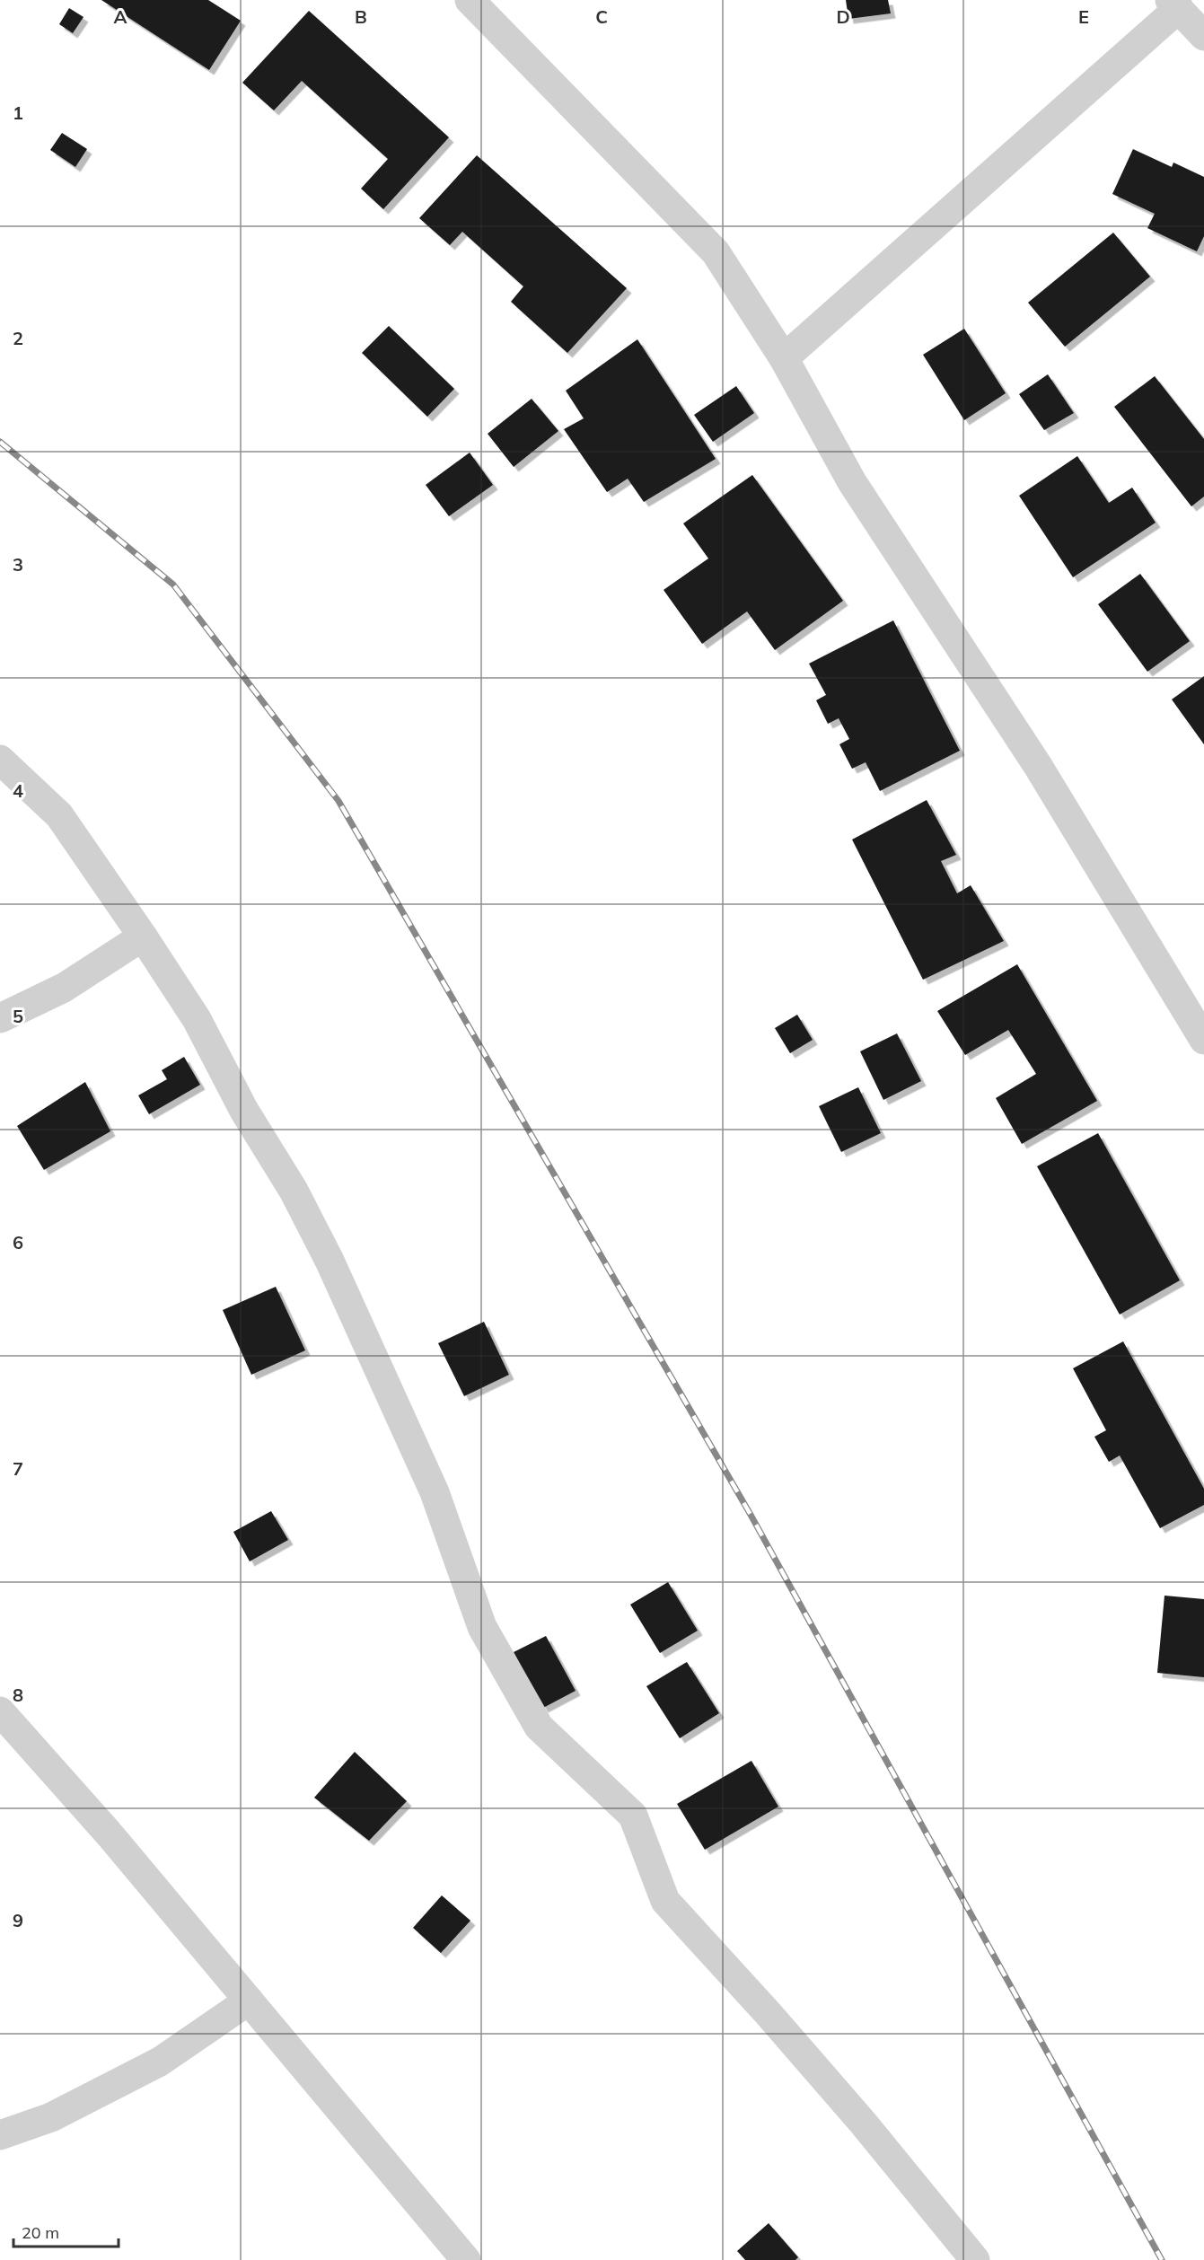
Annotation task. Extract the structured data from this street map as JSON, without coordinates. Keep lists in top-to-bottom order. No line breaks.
{"scale_bar":"20 m","grid":{"columns":["A","B","C","D","E"],"rows":["1","2","3","4","5","6","7","8","9"]}}
